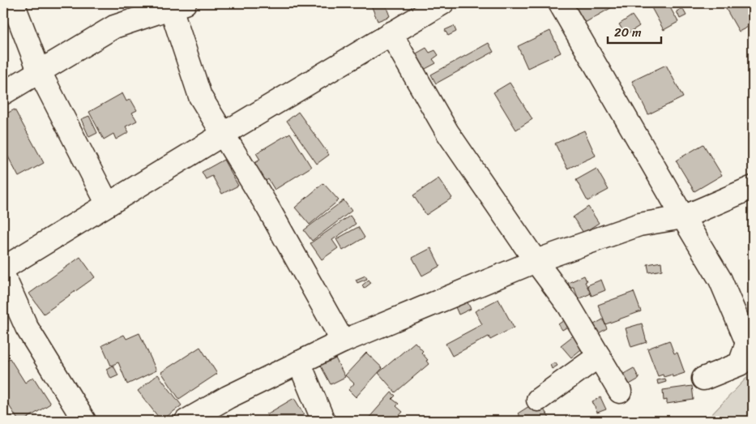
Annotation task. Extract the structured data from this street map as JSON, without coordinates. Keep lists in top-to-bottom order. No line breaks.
{"scale_bar":"20 m"}
